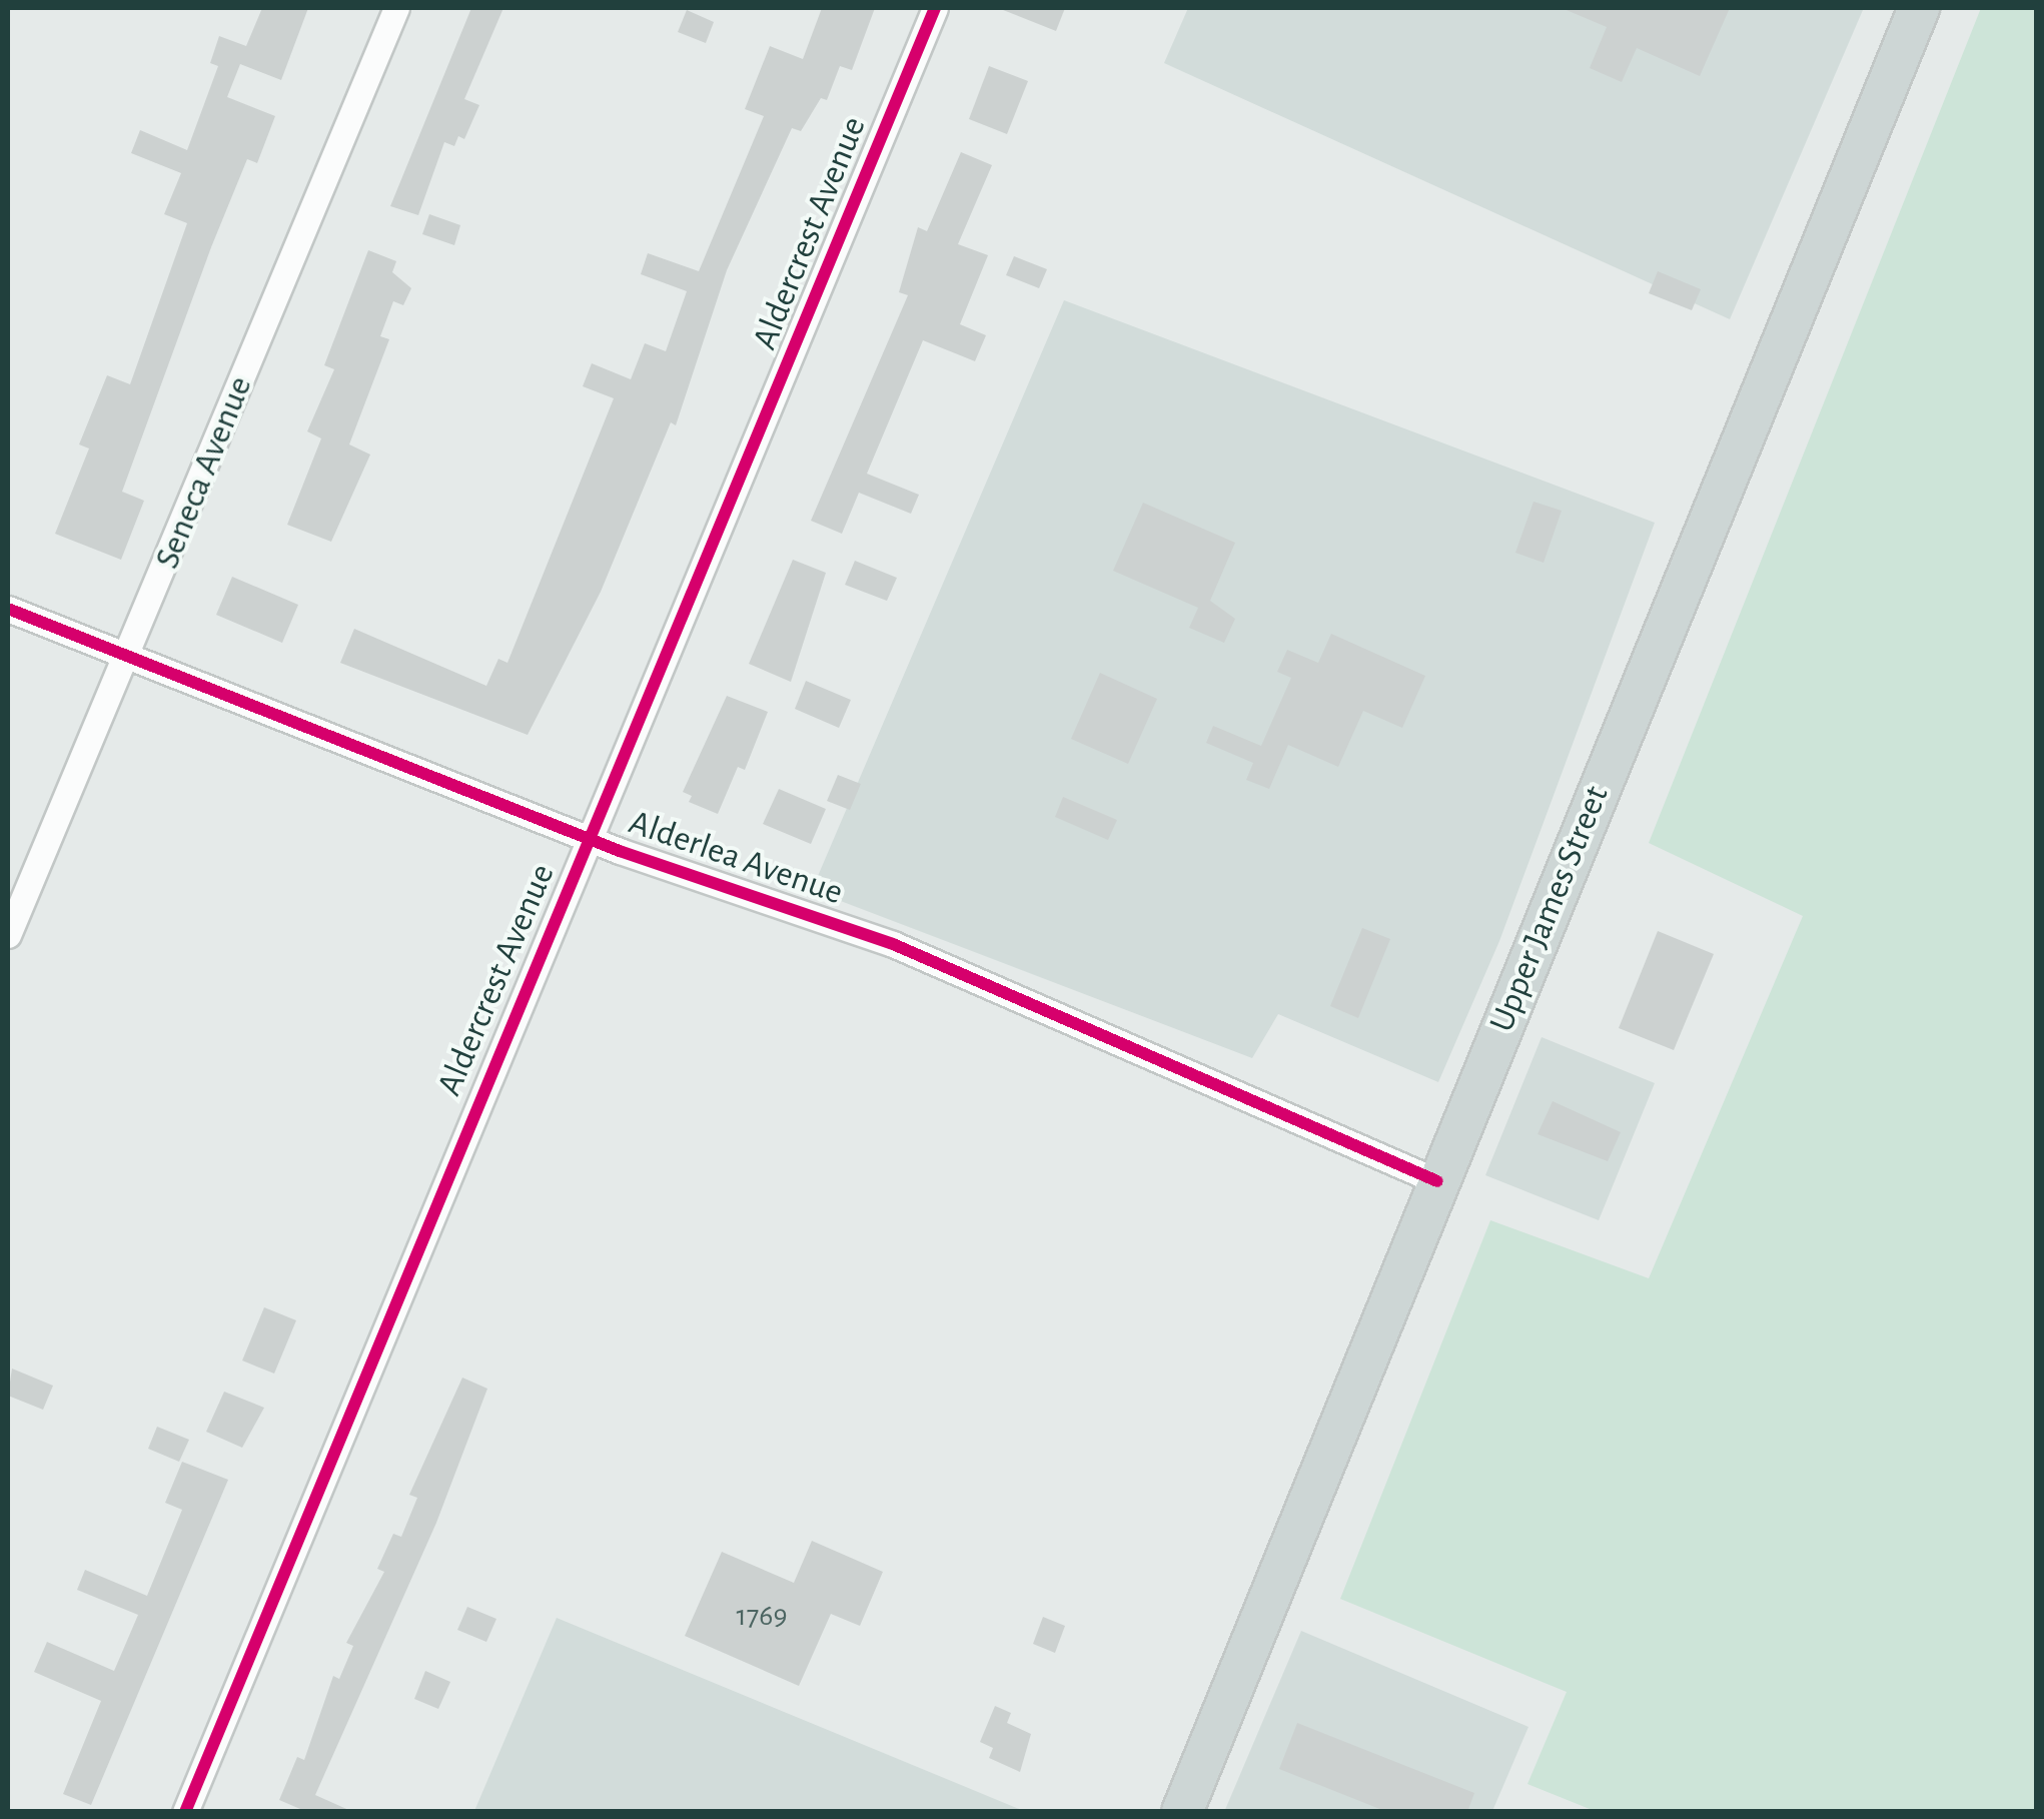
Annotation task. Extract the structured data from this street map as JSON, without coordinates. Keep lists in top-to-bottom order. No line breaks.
{"streets":{"main road":["Upper James Street"],"street":["Aldercrest Avenue","Seneca Avenue","Alderlea Avenue"]},"crossings":[["Aldercrest Avenue","Alderlea Avenue"],["Seneca Avenue","Alderlea Avenue"],["Alderlea Avenue","Upper James Street"]],"house_numbers":["1769"]}
